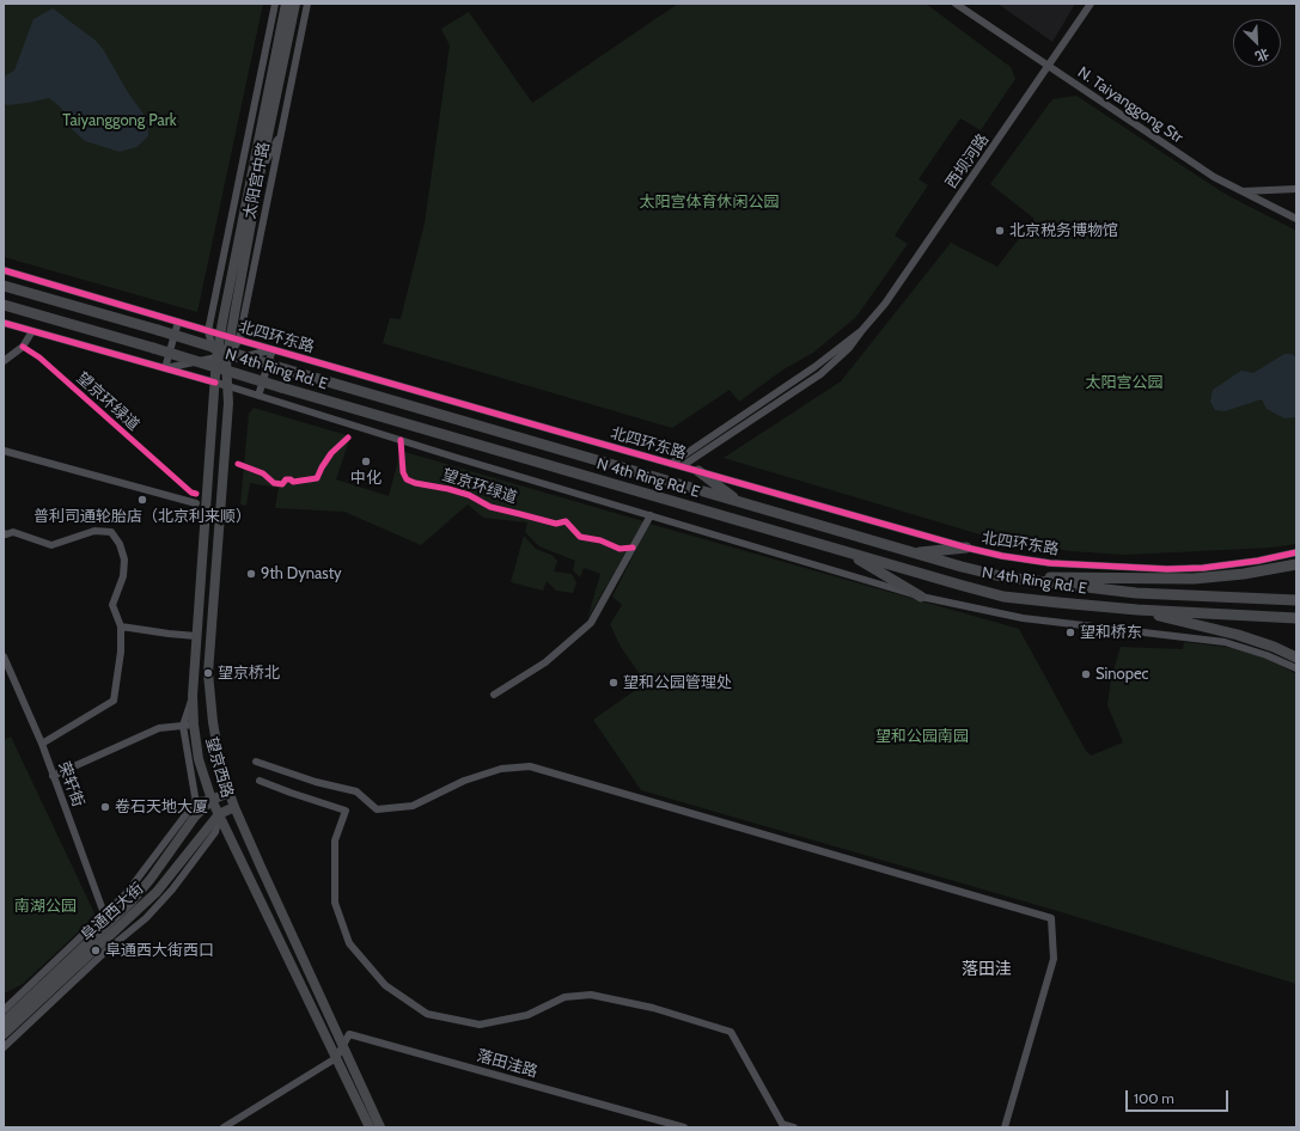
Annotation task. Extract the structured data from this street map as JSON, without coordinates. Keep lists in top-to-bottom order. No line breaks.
{"streets":{"highway":["N 4th Ring Rd. E"],"main road":["太阳宫中路","望京西路","阜通西大街"],"street":["N. Taiyanggong Str","西坝河路","北四环东路","荣轩街","落田洼路"],"cycle path":["望京环绿道"]},"crossings":[["N. Taiyanggong Str","西坝河路"],["西坝河路","北四环东路"],["太阳宫中路","北四环东路"],["太阳宫中路","望京西路"],["北四环东路","望京西路"],["望京西路","阜通西大街"],["望京西路","落田洼路"],["荣轩街","阜通西大街"]],"districts":["落田洼"],"parks":["Taiyanggong Park","太阳宫体育休闲公园","太阳宫公园","望和公园南园","南湖公园"],"places":["北京税务博物馆","中化","普利司通轮胎店（北京利来顺）","9th Dynasty","望和桥东","望京桥北","Sinopec","望和公园管理处","卷石天地大厦","阜通西大街西口"],"scale_bar":"100 m","north":"bottom right"}
